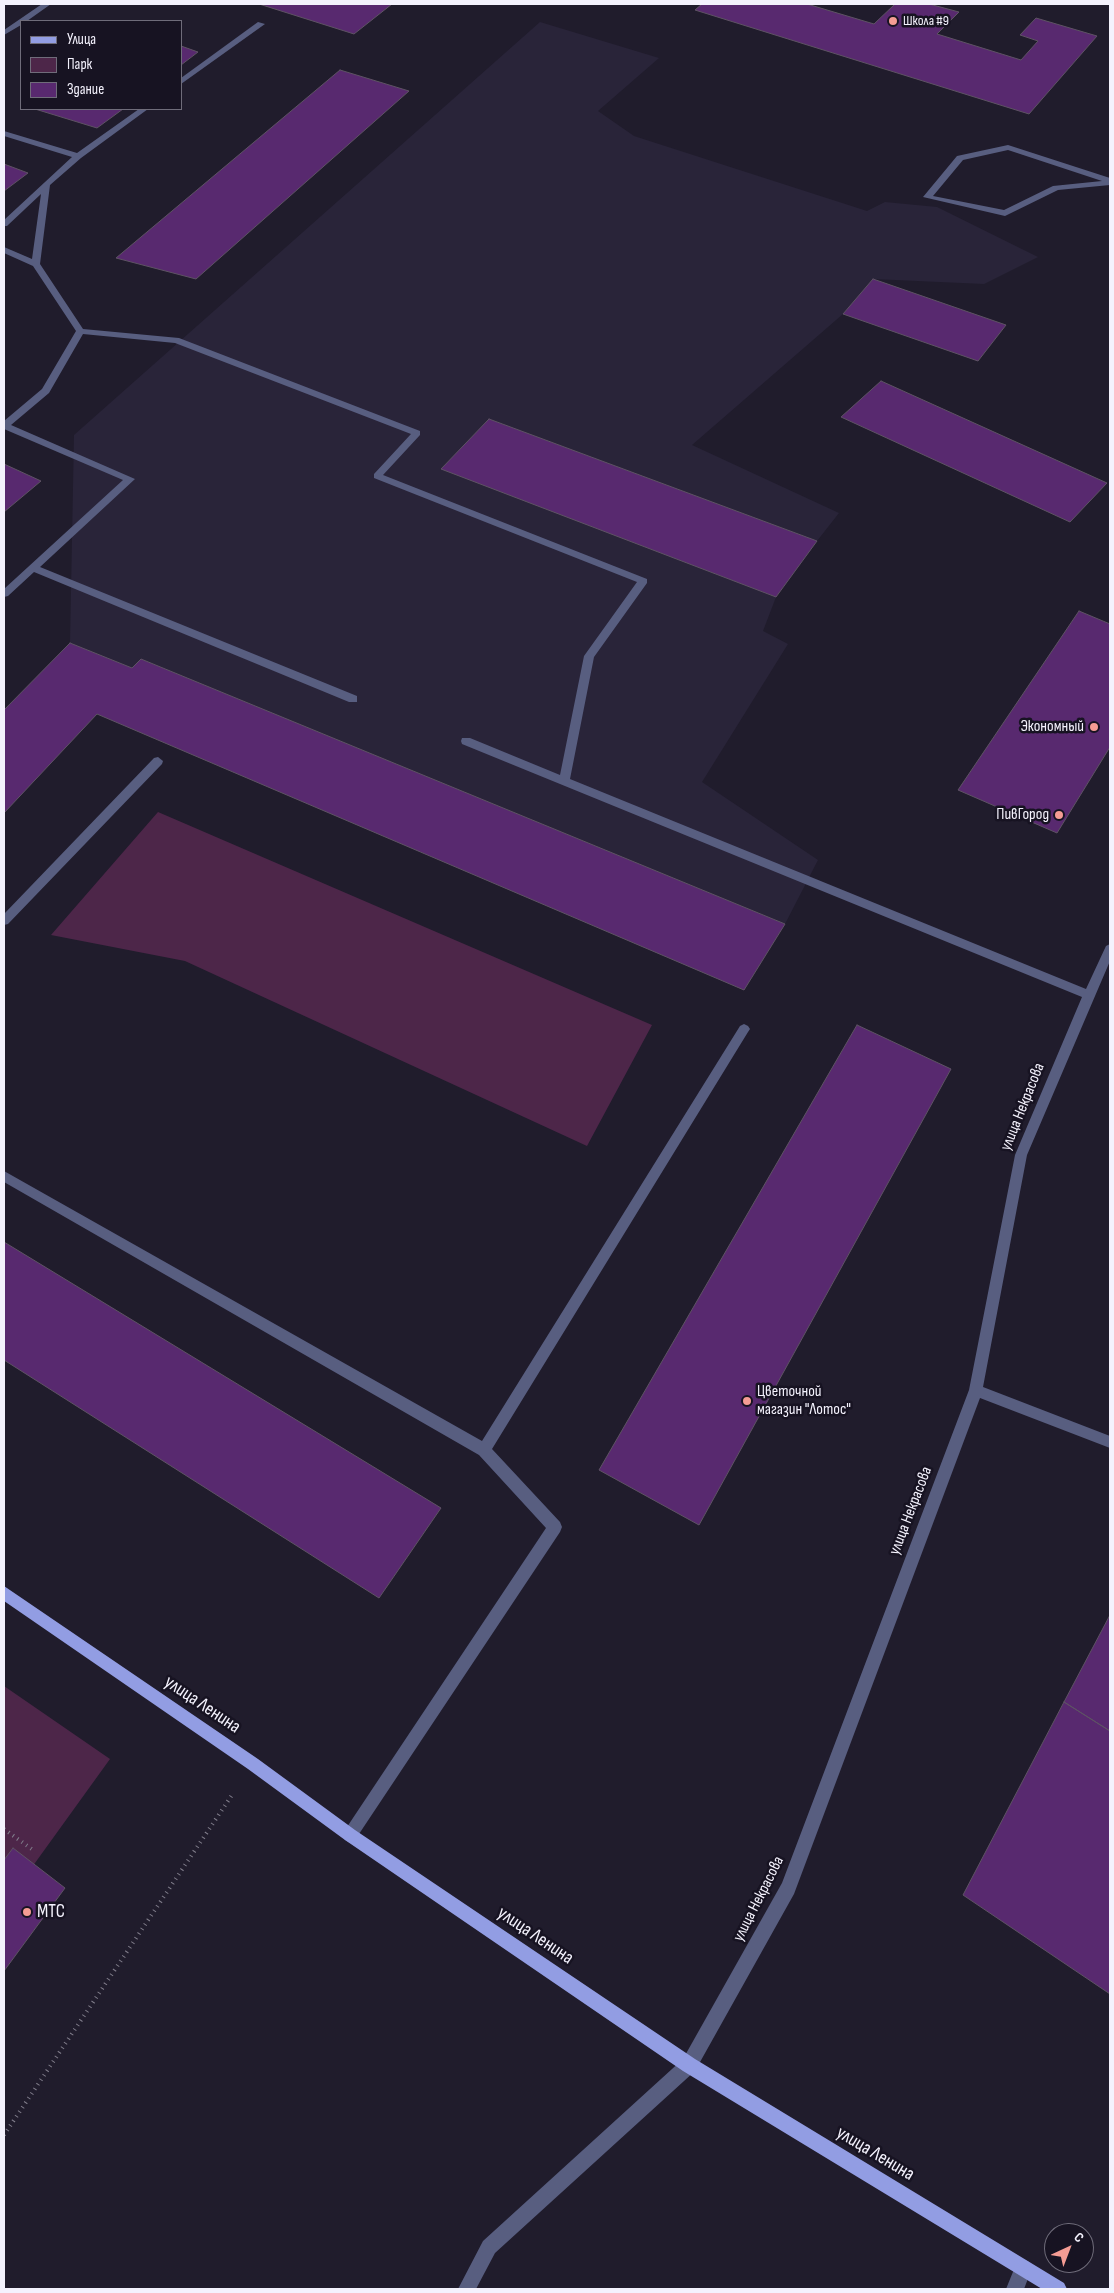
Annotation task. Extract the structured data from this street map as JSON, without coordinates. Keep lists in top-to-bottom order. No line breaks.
{"streets":{"main road":["улица Ленина"],"street":["улица Некрасова"]},"crossings":[["улица Некрасова","улица Ленина"]],"places":["Школа #9","Экономный","ПивГород","Цветочной магазин \"Лотос\"","МТС"],"legend":["Улица","Парк","Здание"],"north":"top right"}
